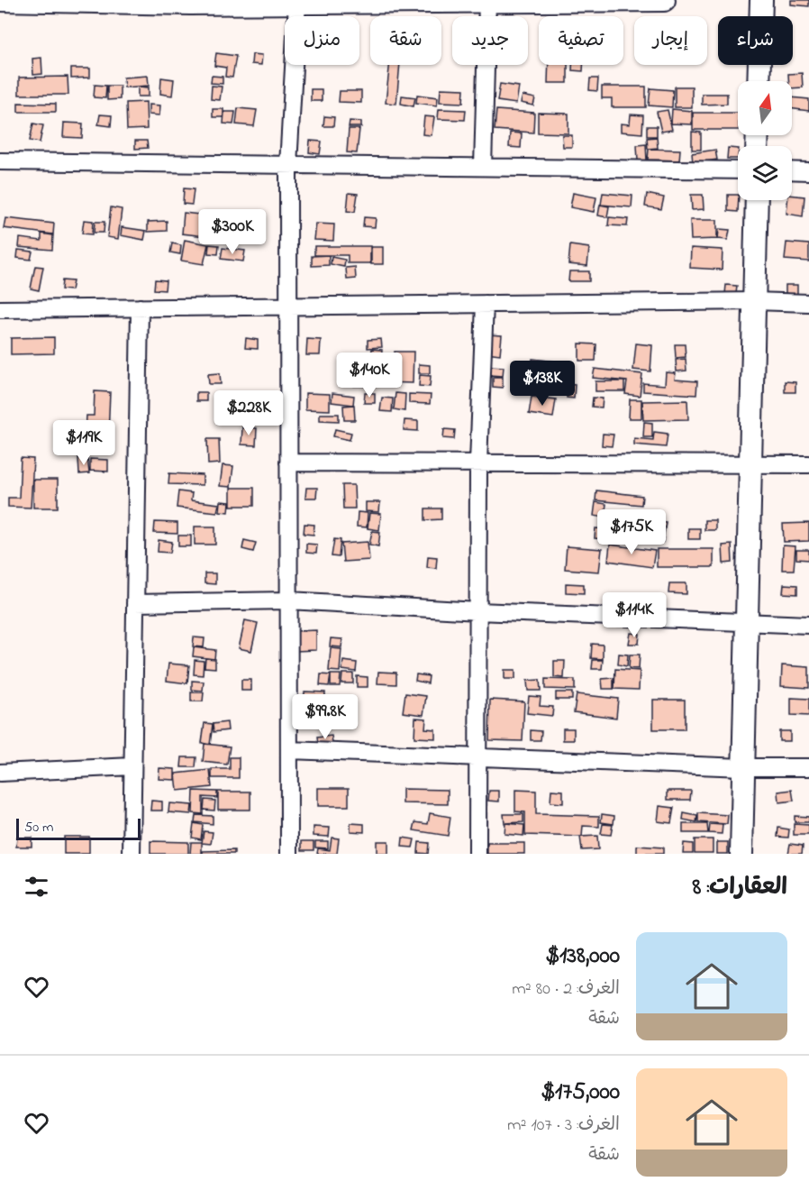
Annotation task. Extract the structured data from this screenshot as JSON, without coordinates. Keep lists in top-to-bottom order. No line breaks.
{"scale_bar":"50 m","north":"top","page":{"chip":["شراء","إيجار","تصفية","جديد","شقة","منزل"],"price":["$300K","$140K","$138K","$228K","$119K","$175K","$114K","$99.8K"],"scale":"50 m","heading":"العقارات: 8","list":[{"name":"$138,000","note":"الغرف: 2 · 80 m² · شقة"},{"name":"$175,000","note":"الغرف: 3 · 107 m² · شقة"}]}}
